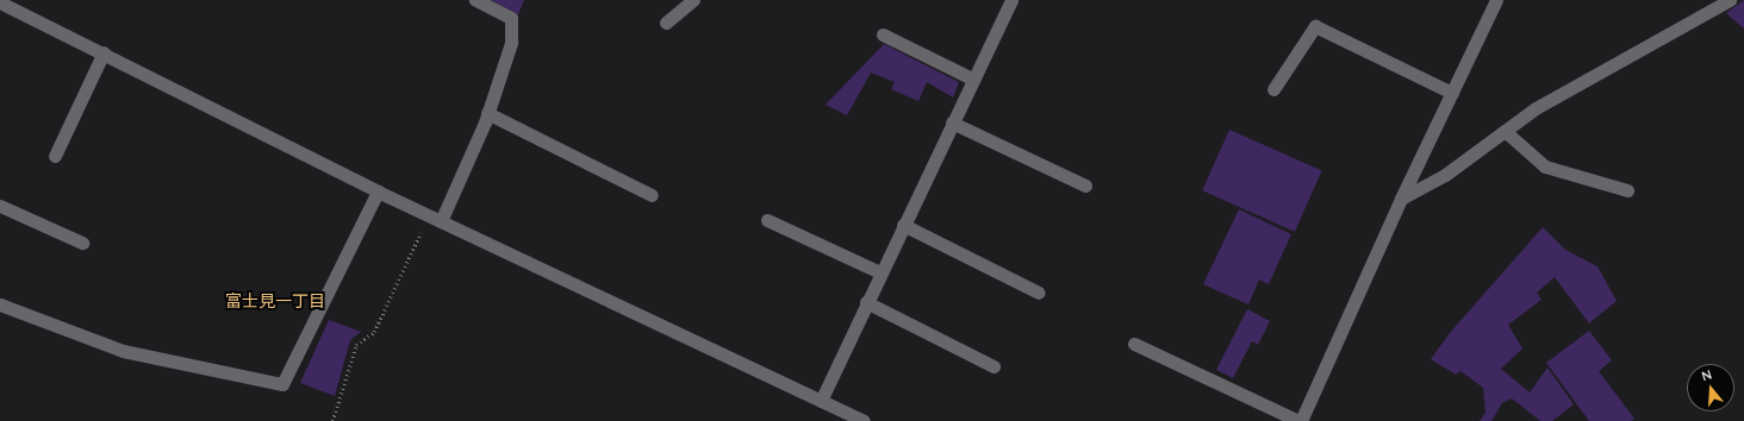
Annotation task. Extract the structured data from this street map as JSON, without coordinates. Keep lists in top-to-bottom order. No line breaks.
{"districts":["富士見一丁目"],"north":"top"}
